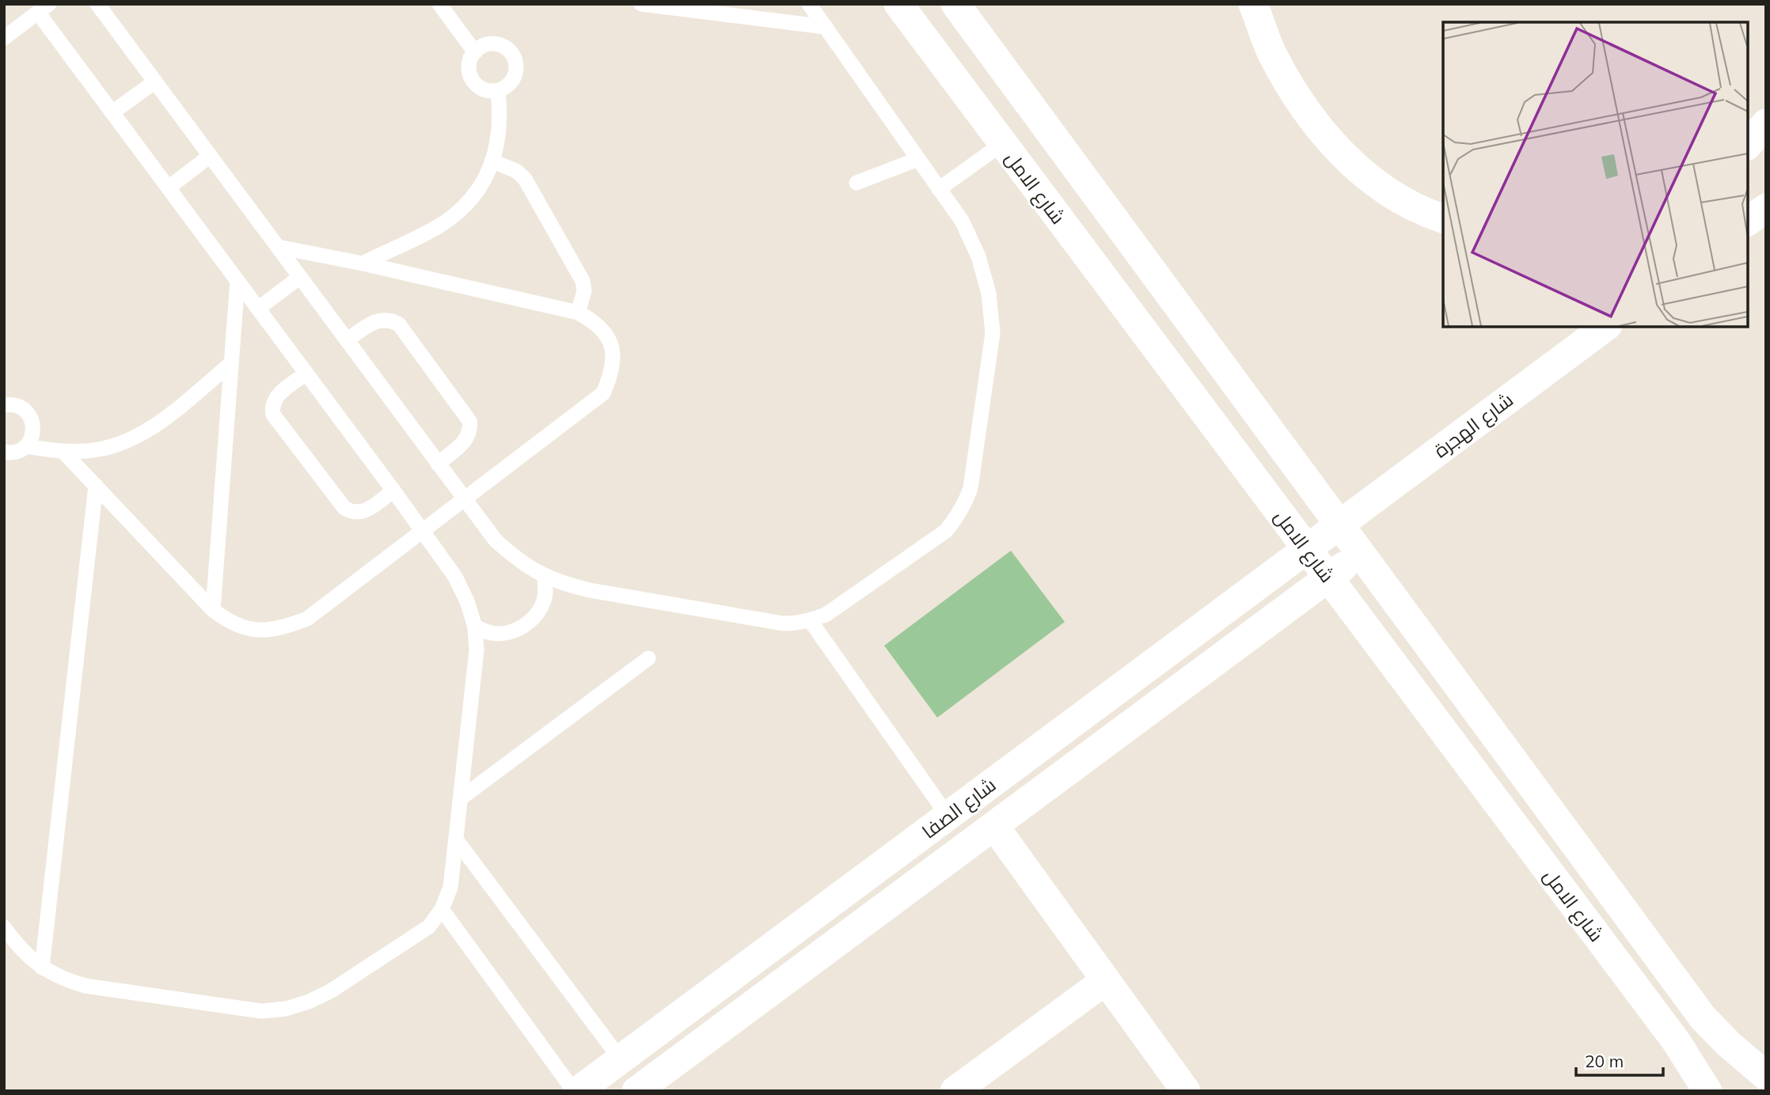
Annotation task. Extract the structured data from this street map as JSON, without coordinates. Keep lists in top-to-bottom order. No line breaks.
{"streets":{"street":["شارع الامل","شارع الهجرة","شارع الصفا"]},"crossings":[["شارع الامل","شارع الهجرة"],["شارع الامل","شارع الصفا"],["شارع الهجرة","شارع الصفا"]],"scale_bar":"20 m"}
